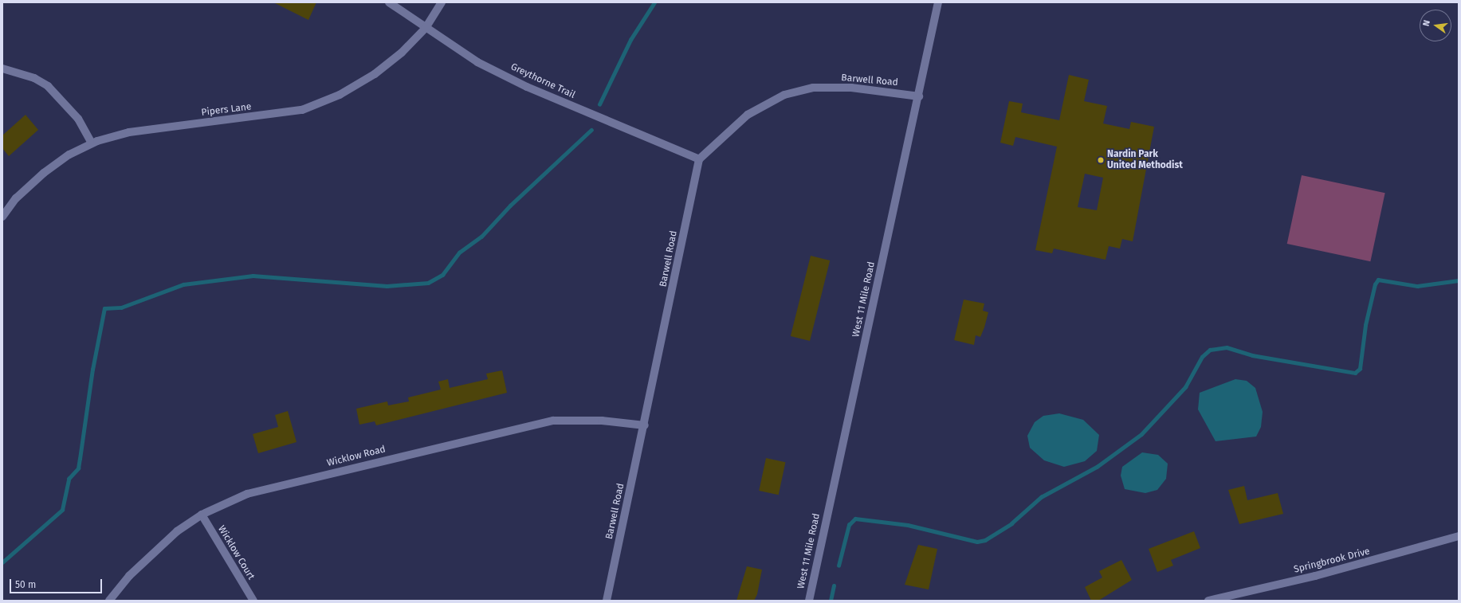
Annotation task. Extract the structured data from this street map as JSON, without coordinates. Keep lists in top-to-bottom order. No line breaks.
{"streets":{"street":["Barwell Road","Greythorne Trail","Pipers Lane","West 11 Mile Road","Wicklow Road","Wicklow Court","Springbrook Drive"]},"crossings":[["Barwell Road","Greythorne Trail"],["Barwell Road","West 11 Mile Road"],["Barwell Road","Wicklow Road"],["Greythorne Trail","Pipers Lane"],["Wicklow Road","Wicklow Court"]],"places":["Nardin Park United Methodist"],"scale_bar":"50 m","north":"left"}
